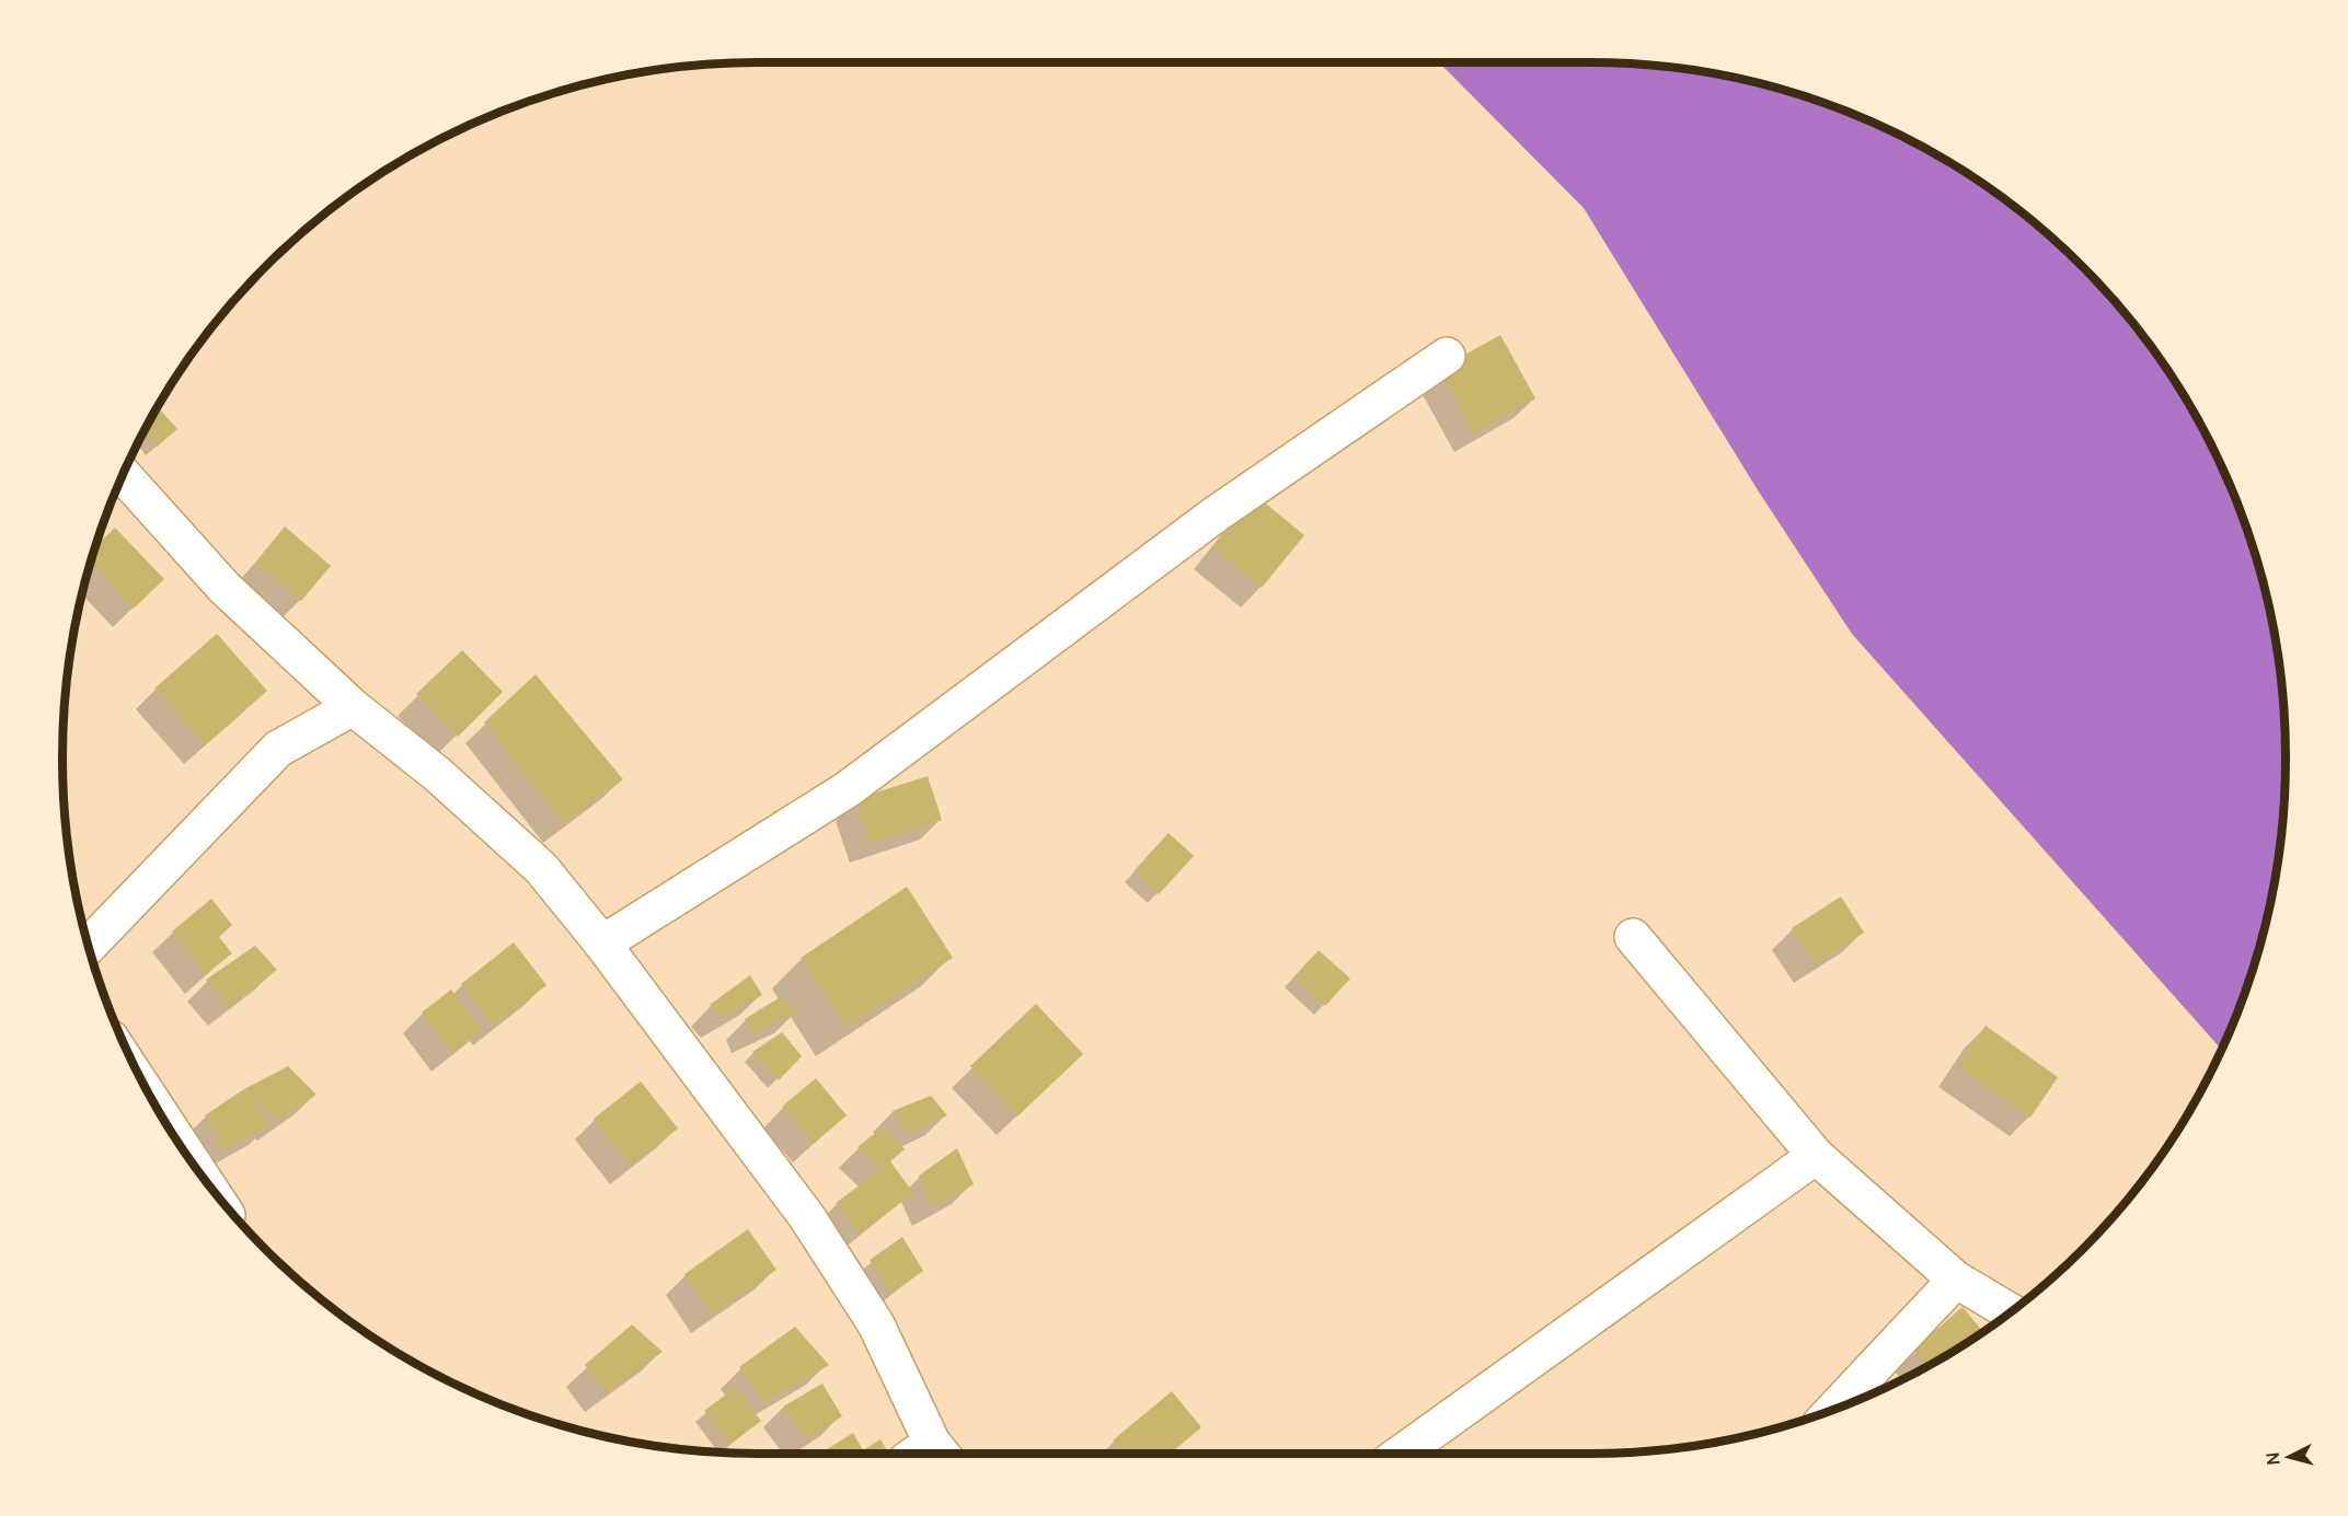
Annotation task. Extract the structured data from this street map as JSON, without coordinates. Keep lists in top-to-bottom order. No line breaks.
{"north":"left"}
